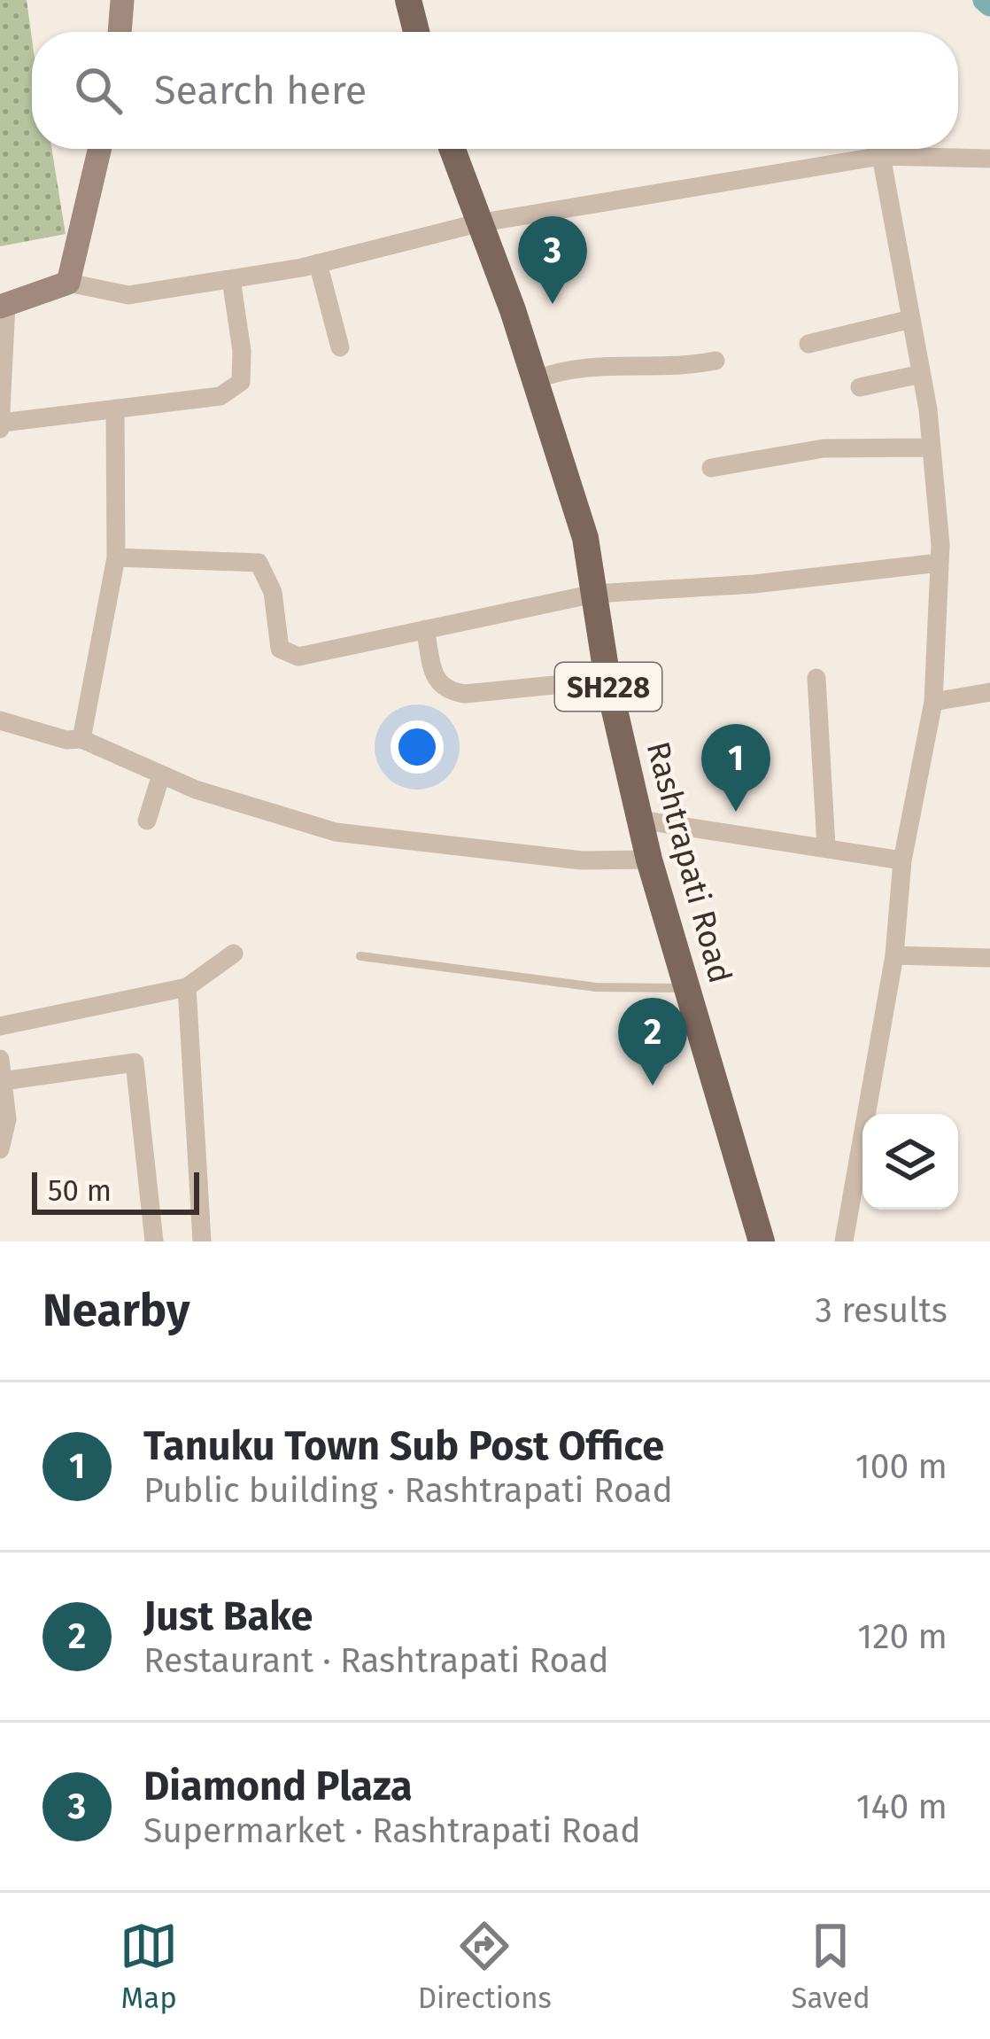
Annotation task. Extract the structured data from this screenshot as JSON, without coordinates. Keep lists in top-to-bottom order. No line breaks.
{"streets":{"main road":["SH228","Rashtrapati Road"]},"scale_bar":"50 m","page":{"search":"Search here","pins":["3","1","2"],"scale":"50 m","heading":["Nearby","3 results"],"list":[{"mark":"1","name":"Tanuku Town Sub Post Office","note":"Public building · Rashtrapati Road","value":"100 m"},{"mark":"2","name":"Just Bake","note":"Restaurant · Rashtrapati Road","value":"120 m"},{"mark":"3","name":"Diamond Plaza","note":"Supermarket · Rashtrapati Road","value":"140 m"}],"nav":["Map","Directions","Saved"]}}
